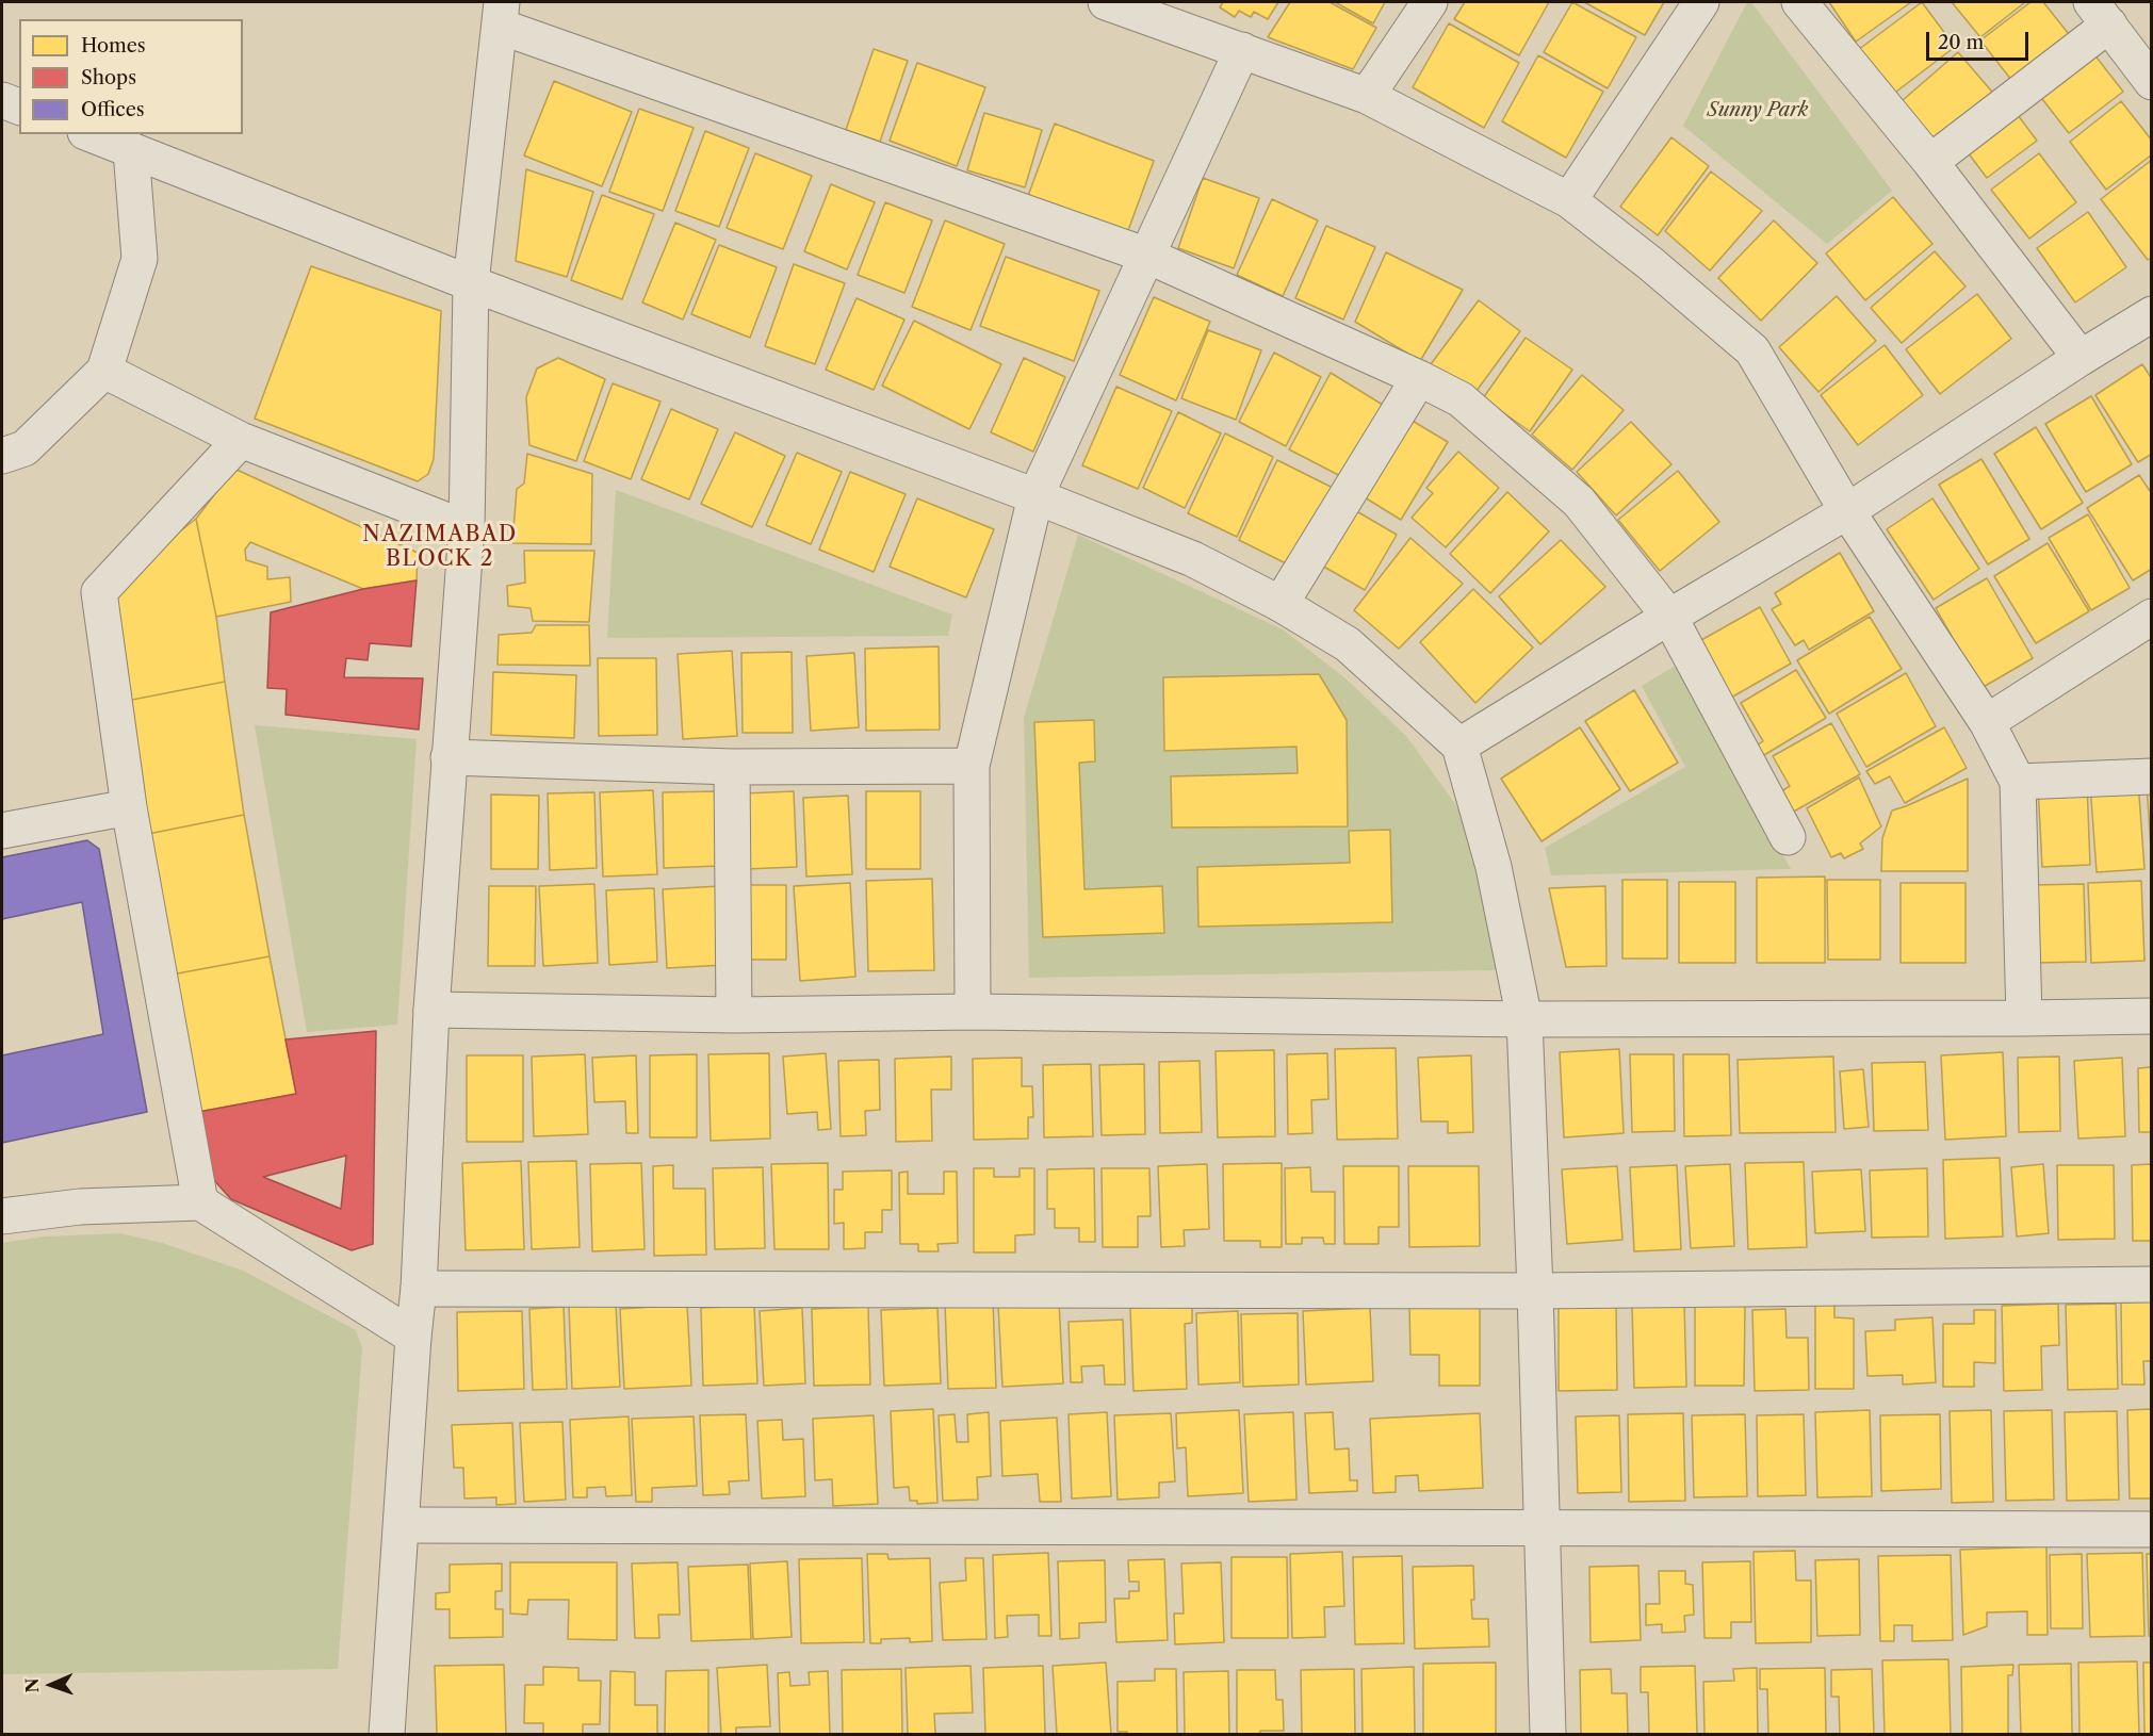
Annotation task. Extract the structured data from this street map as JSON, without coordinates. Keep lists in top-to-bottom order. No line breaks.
{"districts":["NAZIMABAD BLOCK 2"],"parks":["Sunny Park"],"legend":["Homes","Shops","Offices"],"scale_bar":"20 m","north":"left"}
